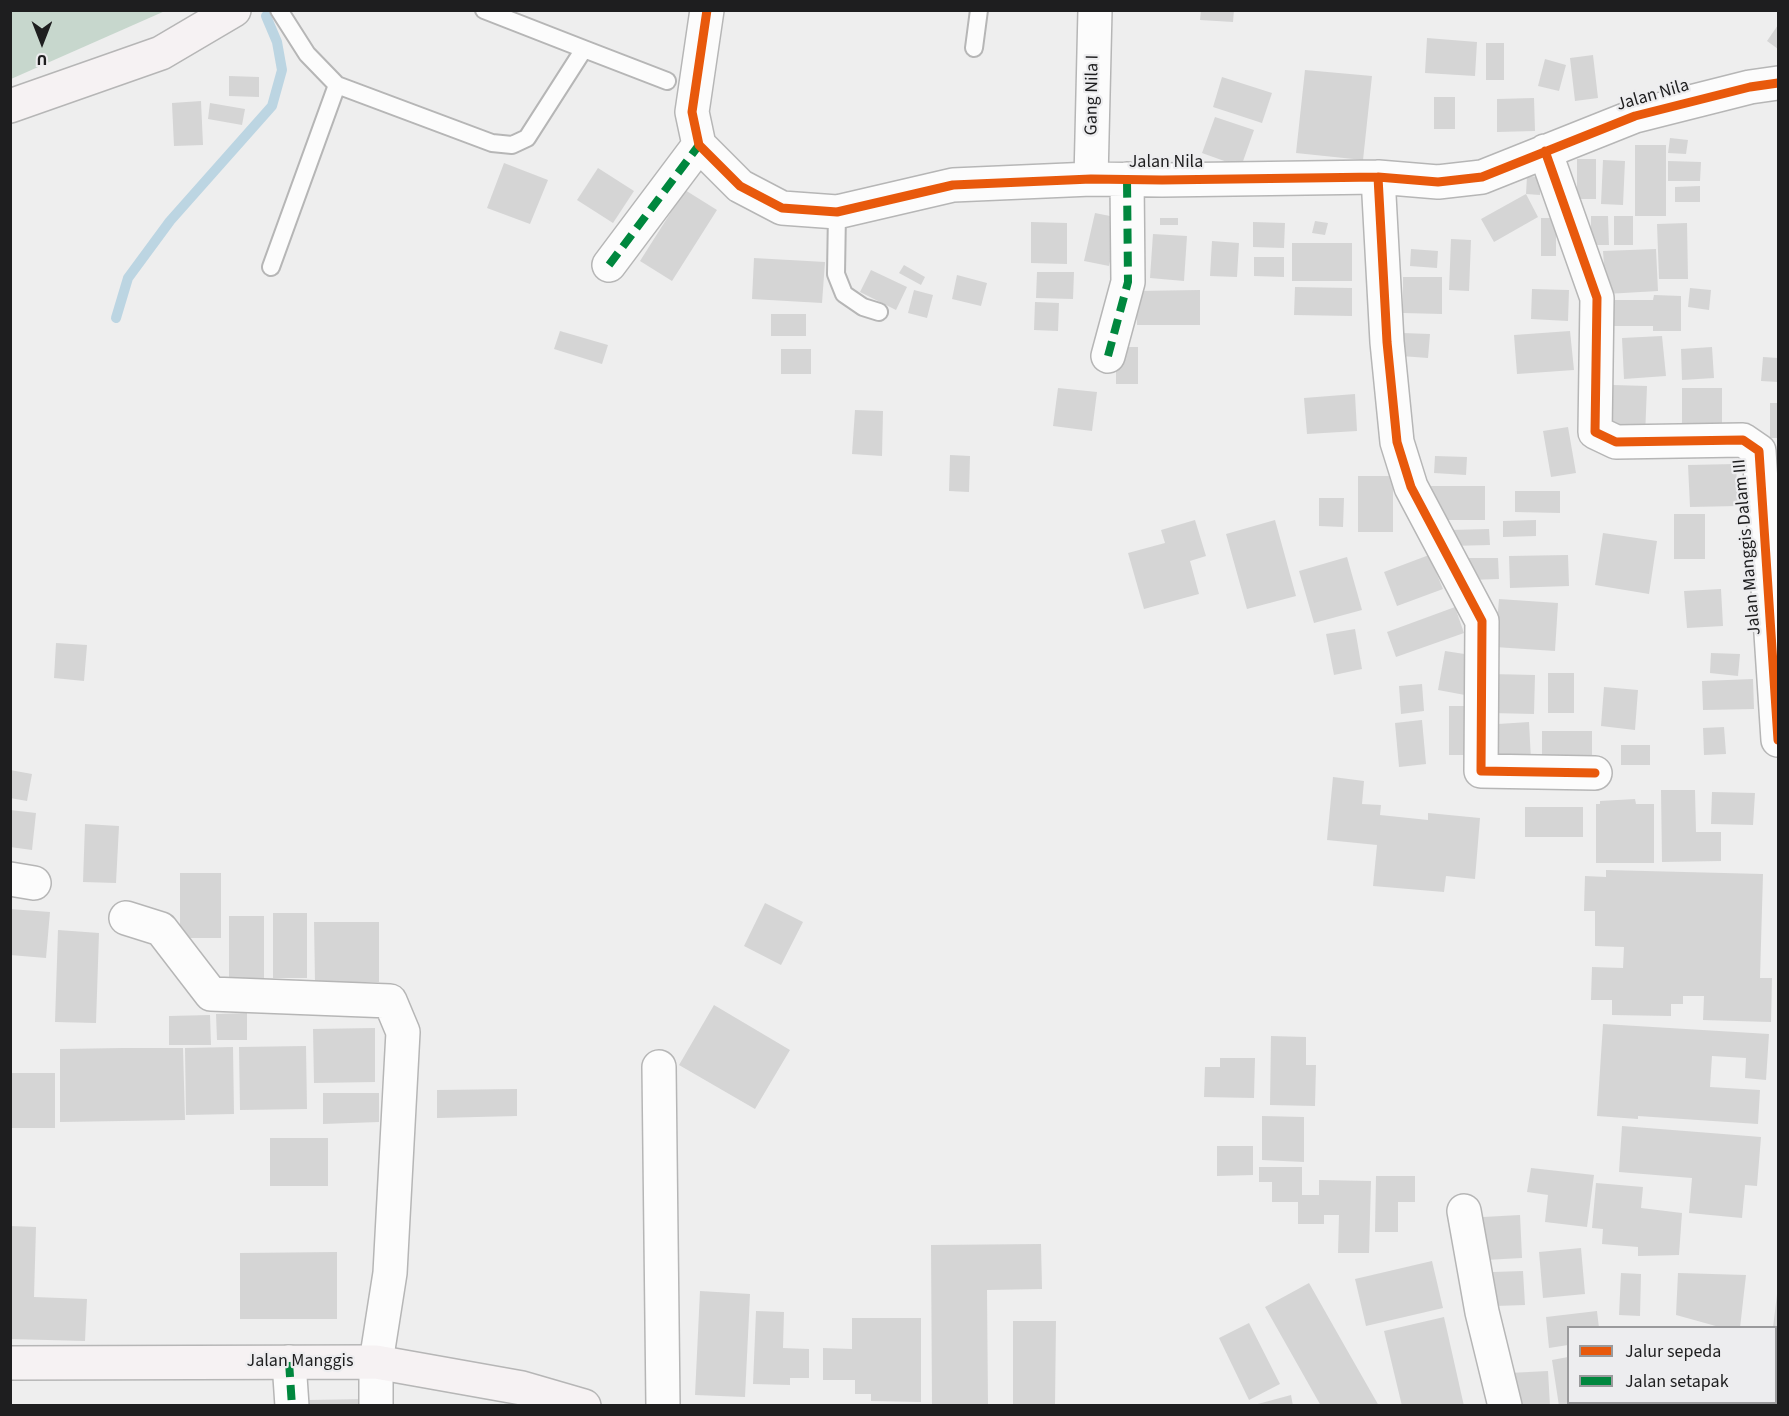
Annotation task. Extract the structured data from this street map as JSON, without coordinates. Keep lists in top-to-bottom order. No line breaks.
{"streets":{"street":["Gang Nila I","Jalan Nila","Jalan Manggis Dalam III","Jalan Manggis"]},"crossings":[["Gang Nila I","Jalan Nila"],["Jalan Nila","Jalan Manggis Dalam III"]],"legend":["Jalur sepeda","Jalan setapak"],"north":"bottom"}
